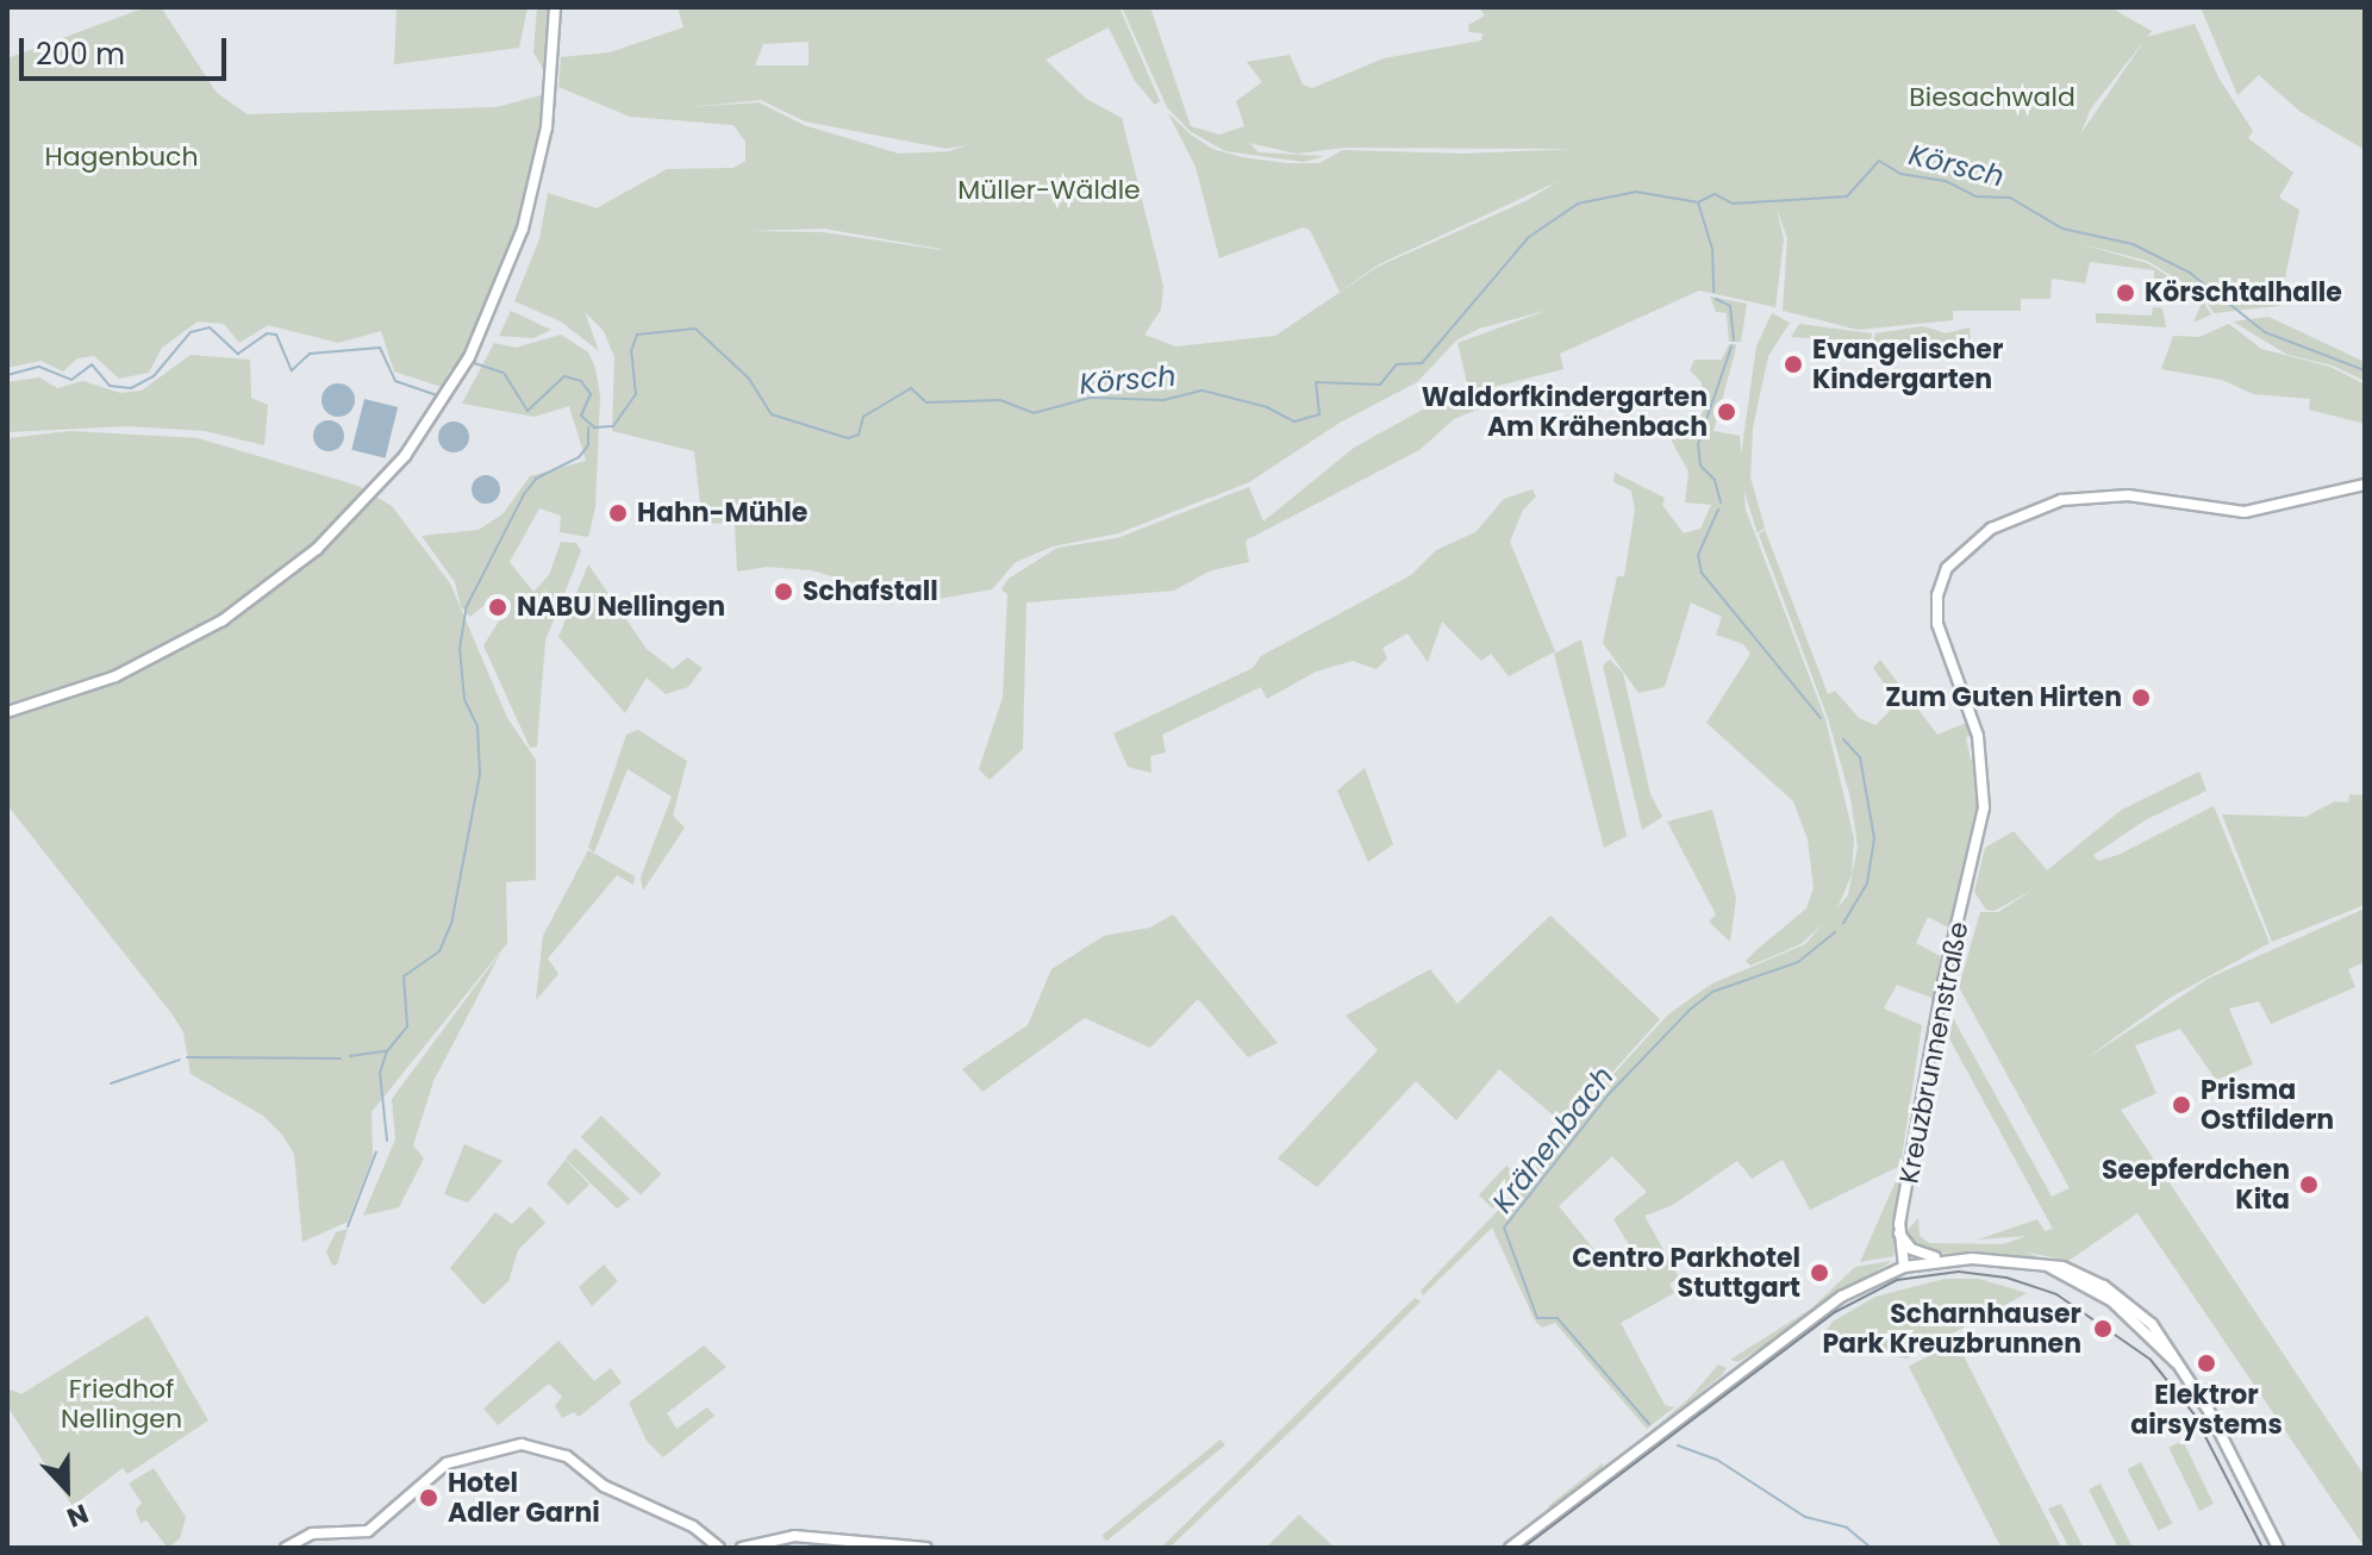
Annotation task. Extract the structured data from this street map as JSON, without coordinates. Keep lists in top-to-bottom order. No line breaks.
{"streets":{"main road":["Kreuzbrunnenstraße"]},"water":["Körsch","Krähenbach"],"parks":["Biesachwald","Hagenbuch","Müller-Wäldle","Friedhof Nellingen"],"places":["Körschtalhalle","Evangelischer Kindergarten","Waldorfkindergarten Am Krähenbach","Hahn-Mühle","Schafstall","NABU Nellingen","Zum Guten Hirten","Prisma Ostfildern","Seepferdchen Kita","Centro Parkhotel Stuttgart","Scharnhauser Park Kreuzbrunnen","Elektror airsystems","Hotel Adler Garni"],"scale_bar":"200 m","north":"bottom"}
